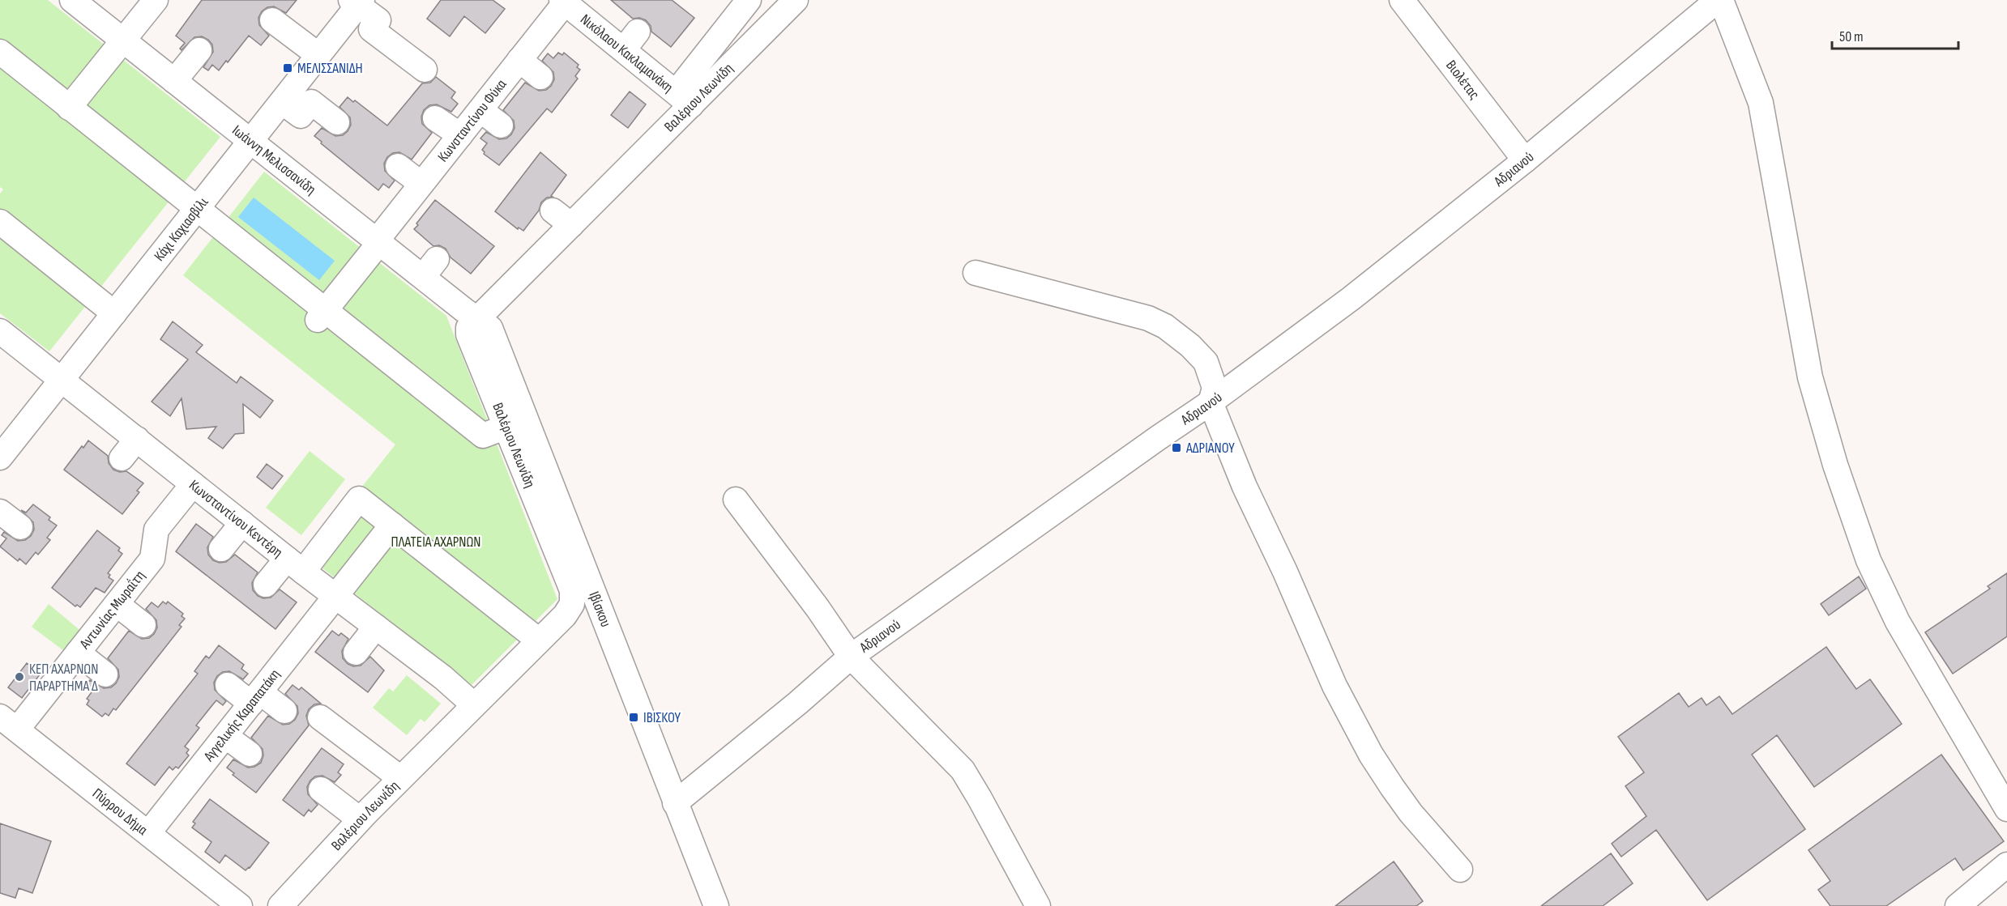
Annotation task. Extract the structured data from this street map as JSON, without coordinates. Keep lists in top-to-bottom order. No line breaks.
{"streets":{"street":["Νικόλαου Κακλαμανάκη","Βιολέτας","Βαλέριου Λεωνίδη","Κωνσταντίνου Φύκα","Ιωάννη Μελισσανίδη","Αδριανού","Κάχι Καχιασβίλι","Κωνσταντίνου Κεντέρη","Αντωνίας Μωραΐτη","Ιβίσκου","Αγγελικής Καραπατάκη","Πύρρου Δήμα"]},"crossings":[["Νικόλαου Κακλαμανάκη","Βαλέριου Λεωνίδη"],["Νικόλαου Κακλαμανάκη","Κωνσταντίνου Φύκα"],["Βιολέτας","Αδριανού"],["Βαλέριου Λεωνίδη","Ιωάννη Μελισσανίδη"],["Βαλέριου Λεωνίδη","Κωνσταντίνου Κεντέρη"],["Βαλέριου Λεωνίδη","Ιβίσκου"],["Κωνσταντίνου Φύκα","Ιωάννη Μελισσανίδη"],["Ιωάννη Μελισσανίδη","Κάχι Καχιασβίλι"],["Ιωάννη Μελισσανίδη","Ιβίσκου"],["Αδριανού","Ιβίσκου"],["Κάχι Καχιασβίλι","Κωνσταντίνου Κεντέρη"],["Κωνσταντίνου Κεντέρη","Αντωνίας Μωραΐτη"],["Κωνσταντίνου Κεντέρη","Αγγελικής Καραπατάκη"],["Αντωνίας Μωραΐτη","Πύρρου Δήμα"],["Αγγελικής Καραπατάκη","Πύρρου Δήμα"]],"parks":["ΠΛΑΤΕΙΑ ΑΧΑΡΝΩΝ"],"places":{"transit":["ΜΕΛΙΣΣΑΝΙΔΗ","ΑΔΡΙΑΝΟΥ","ΙΒΙΣΚΟΥ"],"other":["ΚΕΠ ΑΧΑΡΝΩΝ ΠΑΡΑΡΤΗΜΑ Δ"]},"scale_bar":"50 m"}
